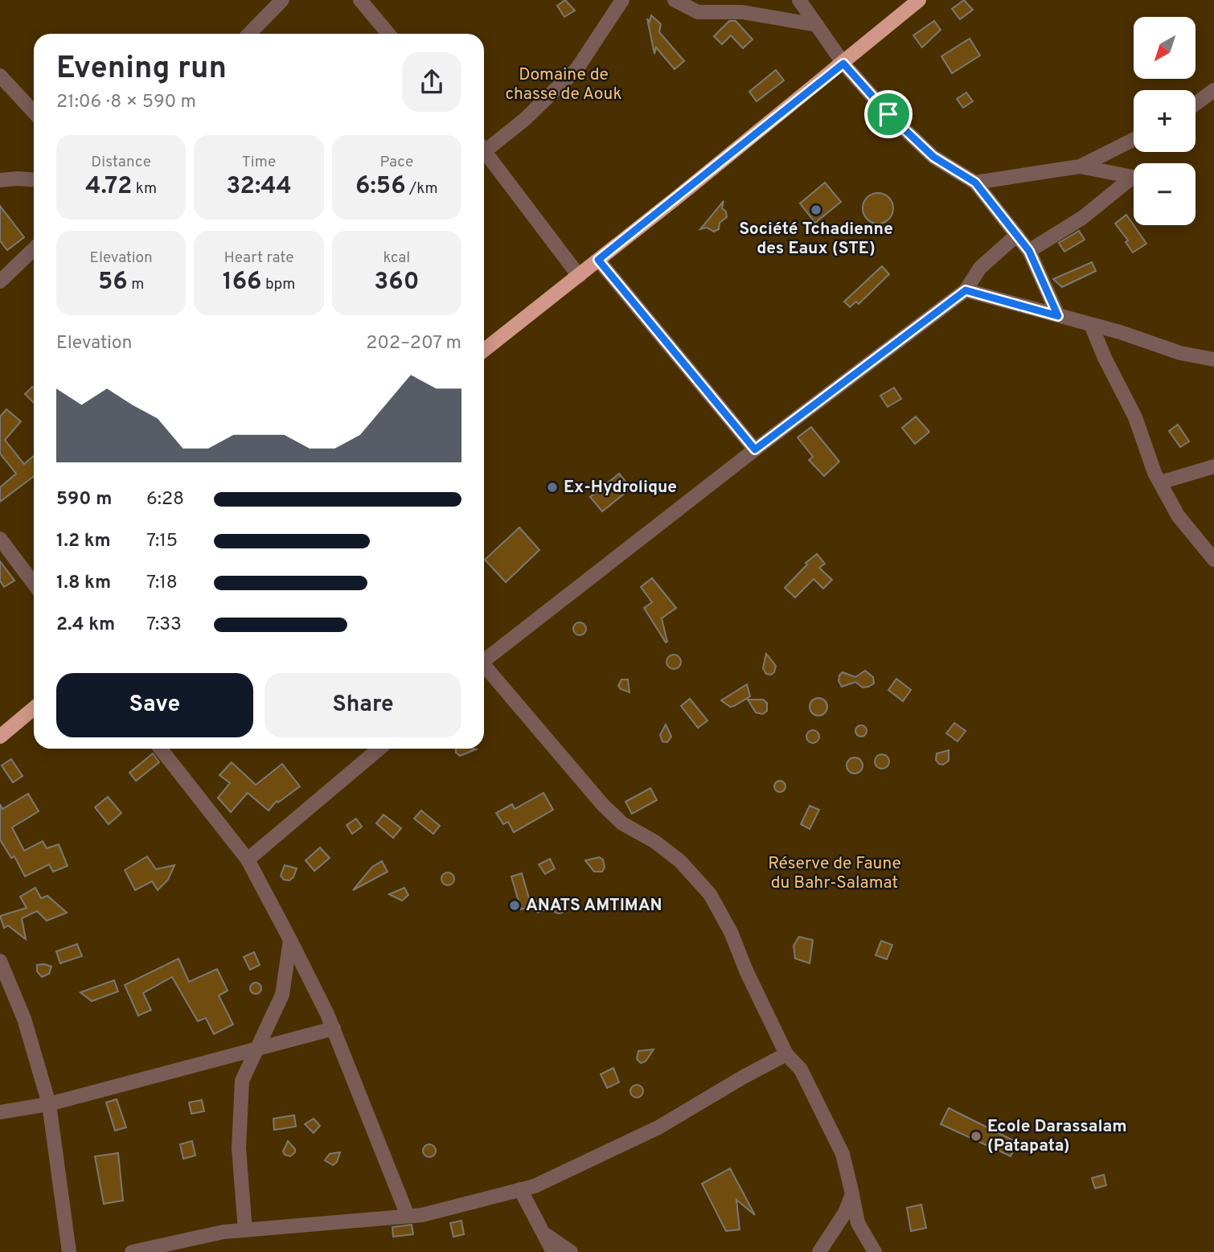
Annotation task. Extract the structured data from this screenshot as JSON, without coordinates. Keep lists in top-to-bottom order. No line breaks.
{"parks":["Domaine de chasse de Aouk","Réserve de Faune du Bahr-Salamat"],"places":["Société Tchadienne des Eaux (STE)","Ex-Hydrolique","ANATS AMTIMAN","Ecole Darassalam (Patapata)"],"north":"bottom left","page":{"map_buttons":["+","−"],"heading":["Evening run","21:06 · 8 × 590 m"],"stats":[["Distance","4.72 km"],["Time","32:44"],["Pace","6:56 /km"],["Elevation","56 m"],["Heart rate","166 bpm"],["kcal","360"]],"chart":["Elevation","202–207 m"],"list":[{"name":"590 m","note":"6:28"},{"name":"1.2 km","note":"7:15"},{"name":"1.8 km","note":"7:18"},{"name":"2.4 km","note":"7:33"}],"buttons":["Save","Share"]}}
